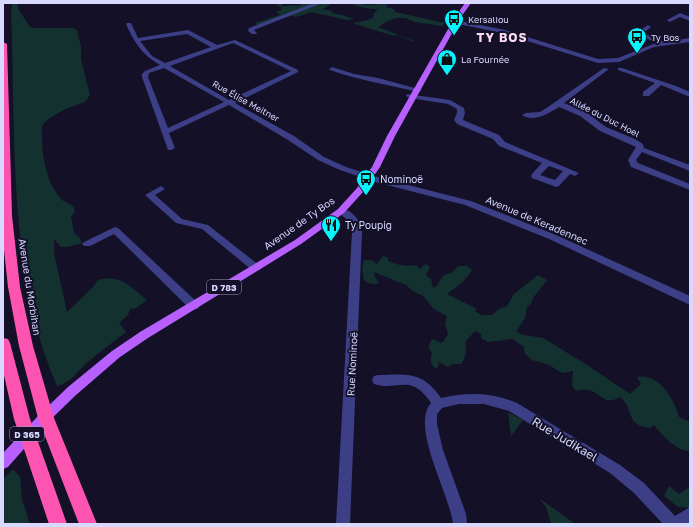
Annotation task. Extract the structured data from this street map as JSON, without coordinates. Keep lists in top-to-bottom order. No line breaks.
{"streets":{"highway":["Avenue du Morbihan","D 365"],"main road":["Avenue de Ty Bos","D 783"],"street":["Rue Élise Meitner","Allée du Duc Hoel","Avenue de Keradennec","Rue Nominoë","Rue Judikael"]},"crossings":[["Rue Élise Meitner","Avenue de Keradennec"],["Rue Élise Meitner","Avenue de Ty Bos"],["Avenue de Keradennec","Avenue de Ty Bos"],["Avenue de Ty Bos","Rue Nominoë"]],"districts":["TY BOS"],"places":{"bus stop":["Kersaliou","Ty Bos","Nominoë"],"shop":["La Fournée"],"restaurant":["Ty Poupig"]}}
